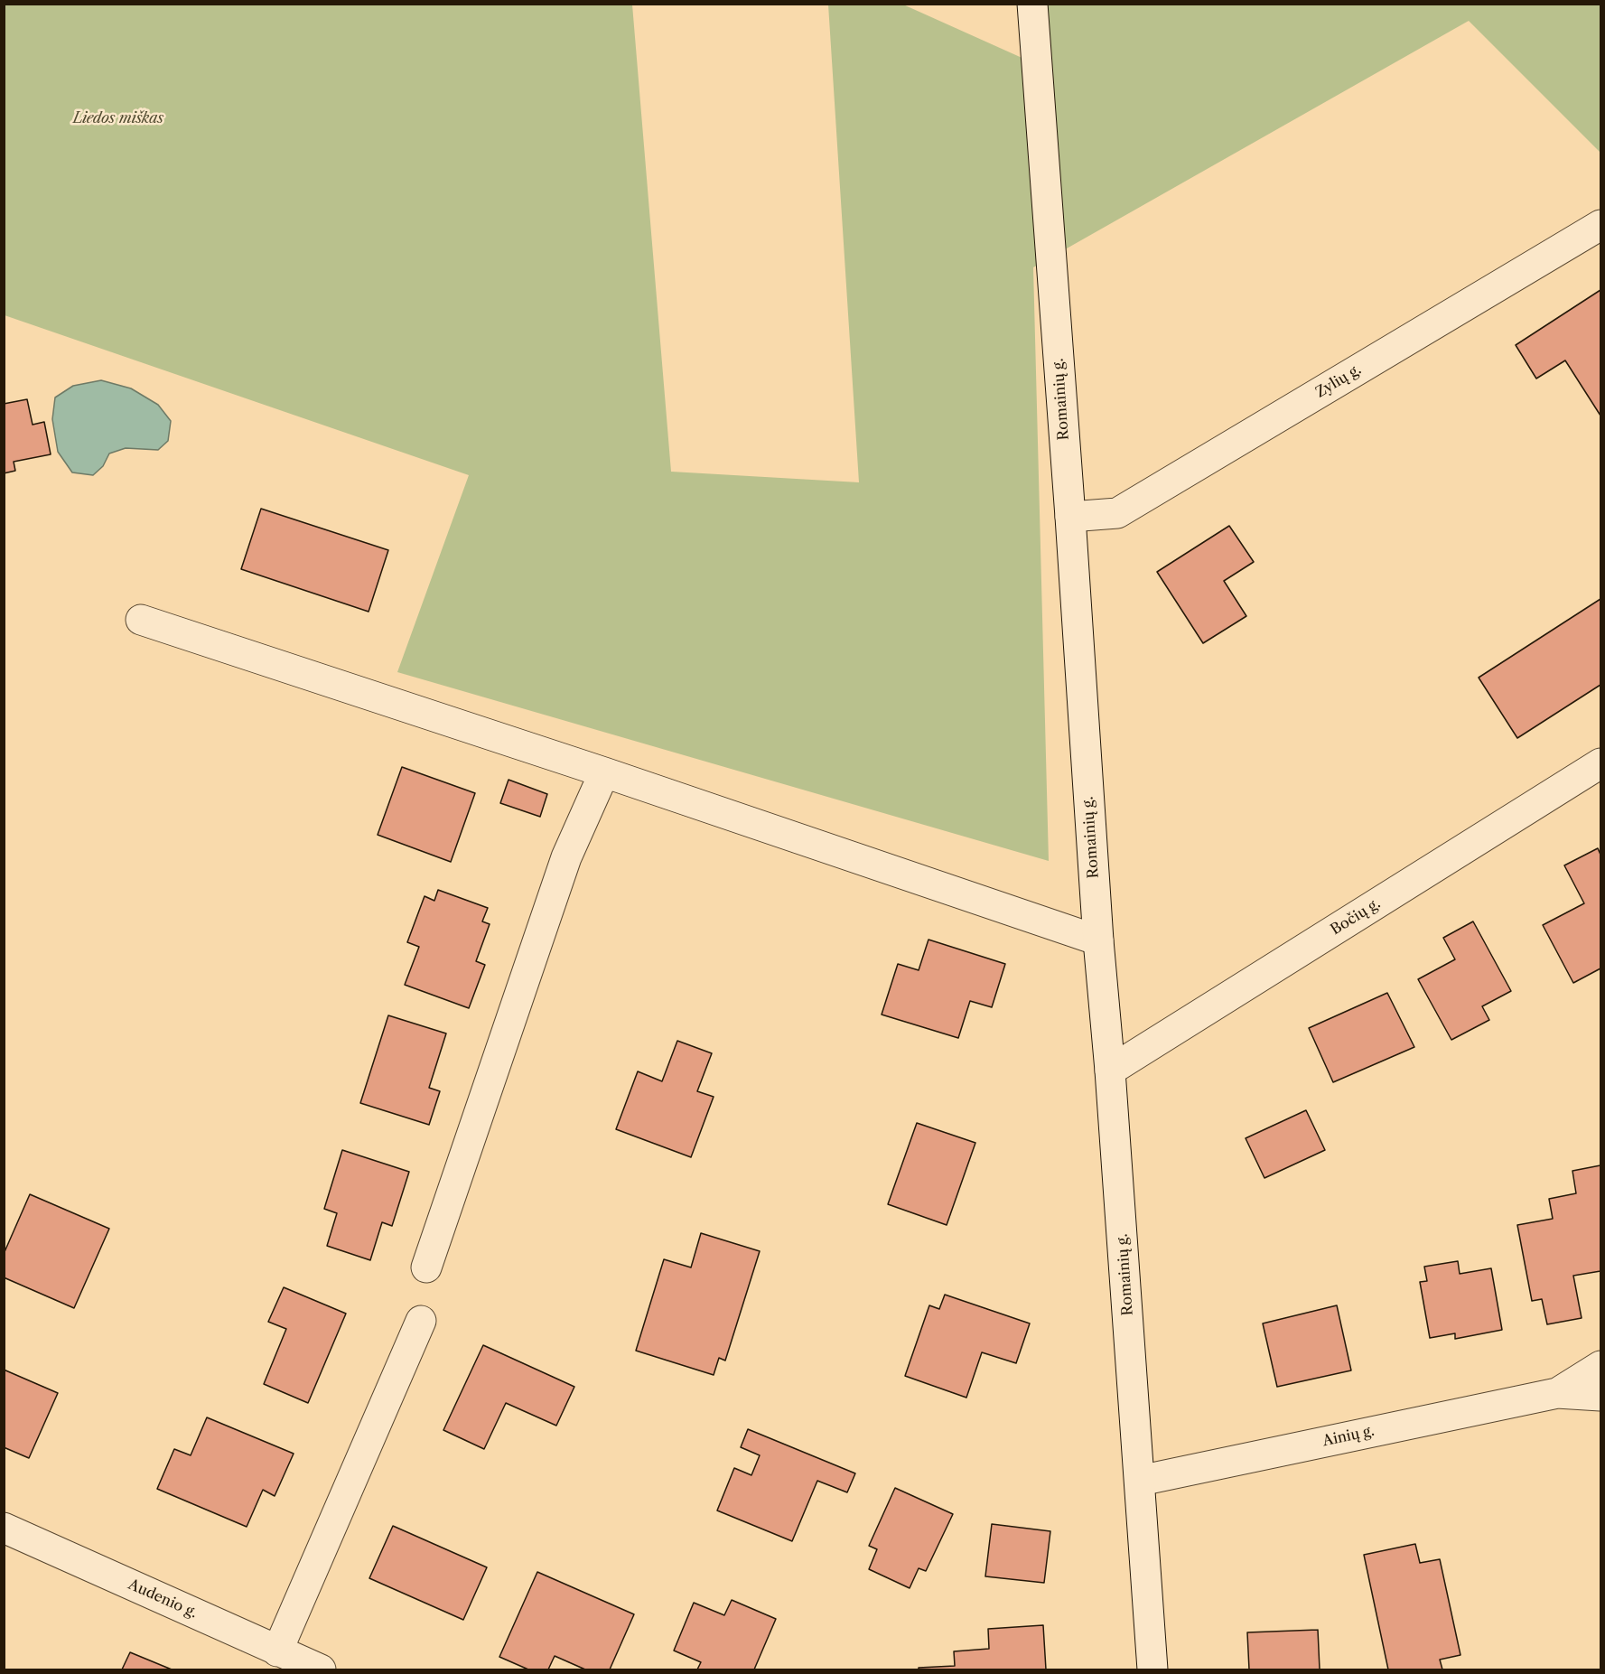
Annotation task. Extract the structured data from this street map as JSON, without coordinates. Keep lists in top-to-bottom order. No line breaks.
{"streets":{"street":["Zylių g.","Romainių g.","Bočių g.","Ainių g.","Audenio g."]},"crossings":[["Zylių g.","Romainių g."],["Romainių g.","Bočių g."],["Romainių g.","Ainių g."]],"parks":["Liedos miškas"]}
